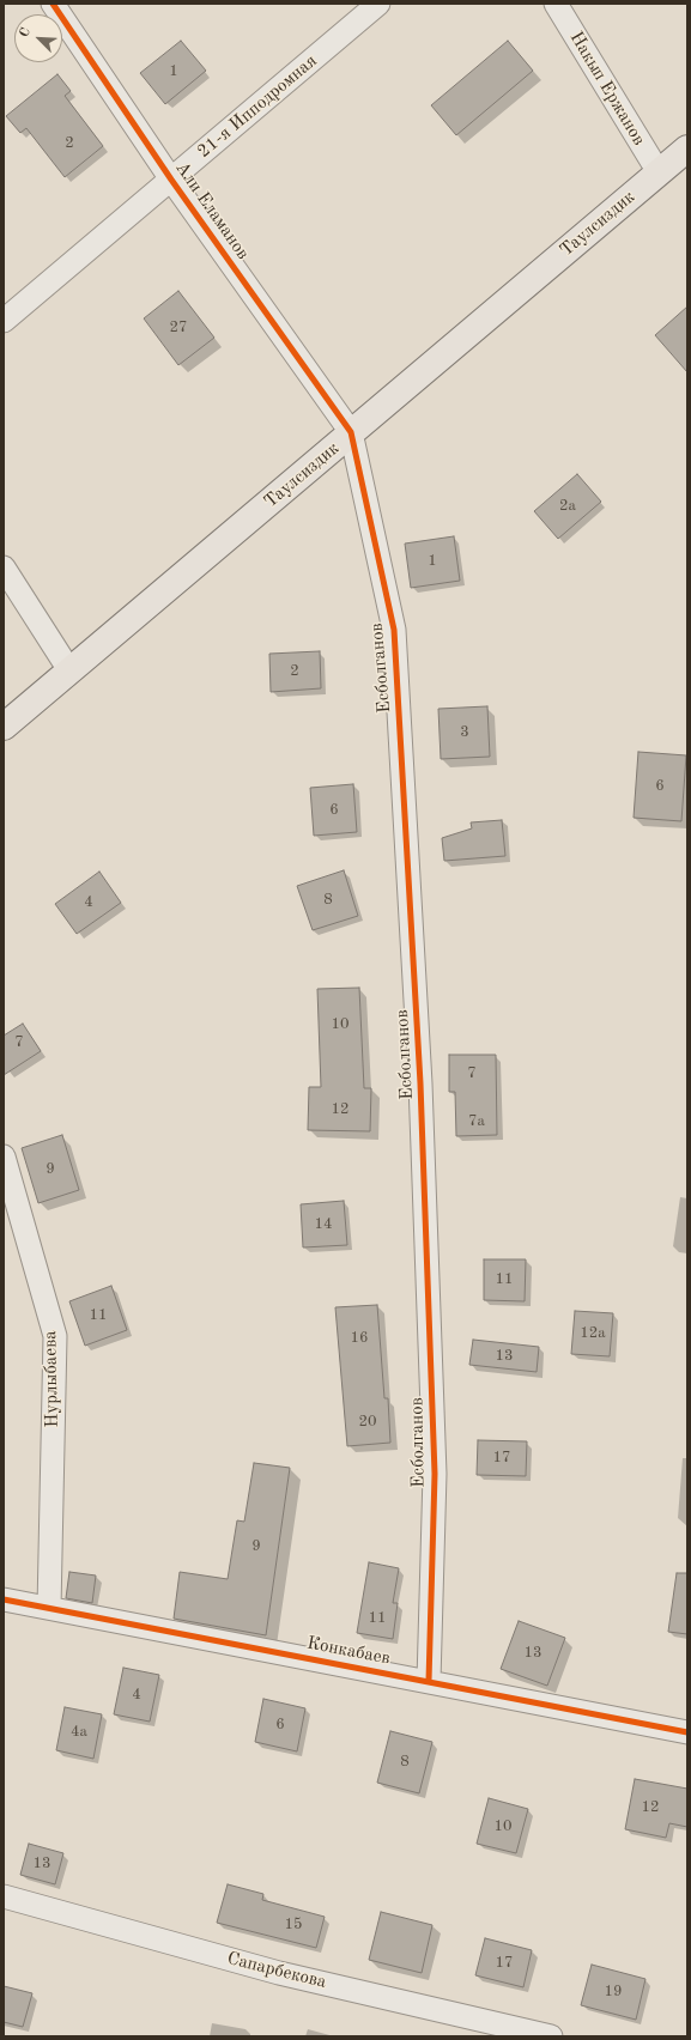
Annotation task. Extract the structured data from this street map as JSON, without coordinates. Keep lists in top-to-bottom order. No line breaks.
{"streets":{"main road":["Таулсиздик"],"street":["Накып Ержанов","21-я Ипподромная","Али Еламанов","Есболганов","Нурлыбаева","Конкабаев","Сапарбекова"]},"crossings":[["Накып Ержанов","Таулсиздик"],["21-я Ипподромная","Али Еламанов"],["Али Еламанов","Таулсиздик"],["Али Еламанов","Есболганов"],["Таулсиздик","Есболганов"],["Есболганов","Конкабаев"],["Нурлыбаева","Конкабаев"]],"house_numbers":["1","2","27","2а","1","2","3","6","6","8","4","10","7","7","12","7а","9","14","11","11","12а","16","13","20","17","9","11","13","4","6","4а","8","12","10","13","15","17","19"],"north":"top left"}
